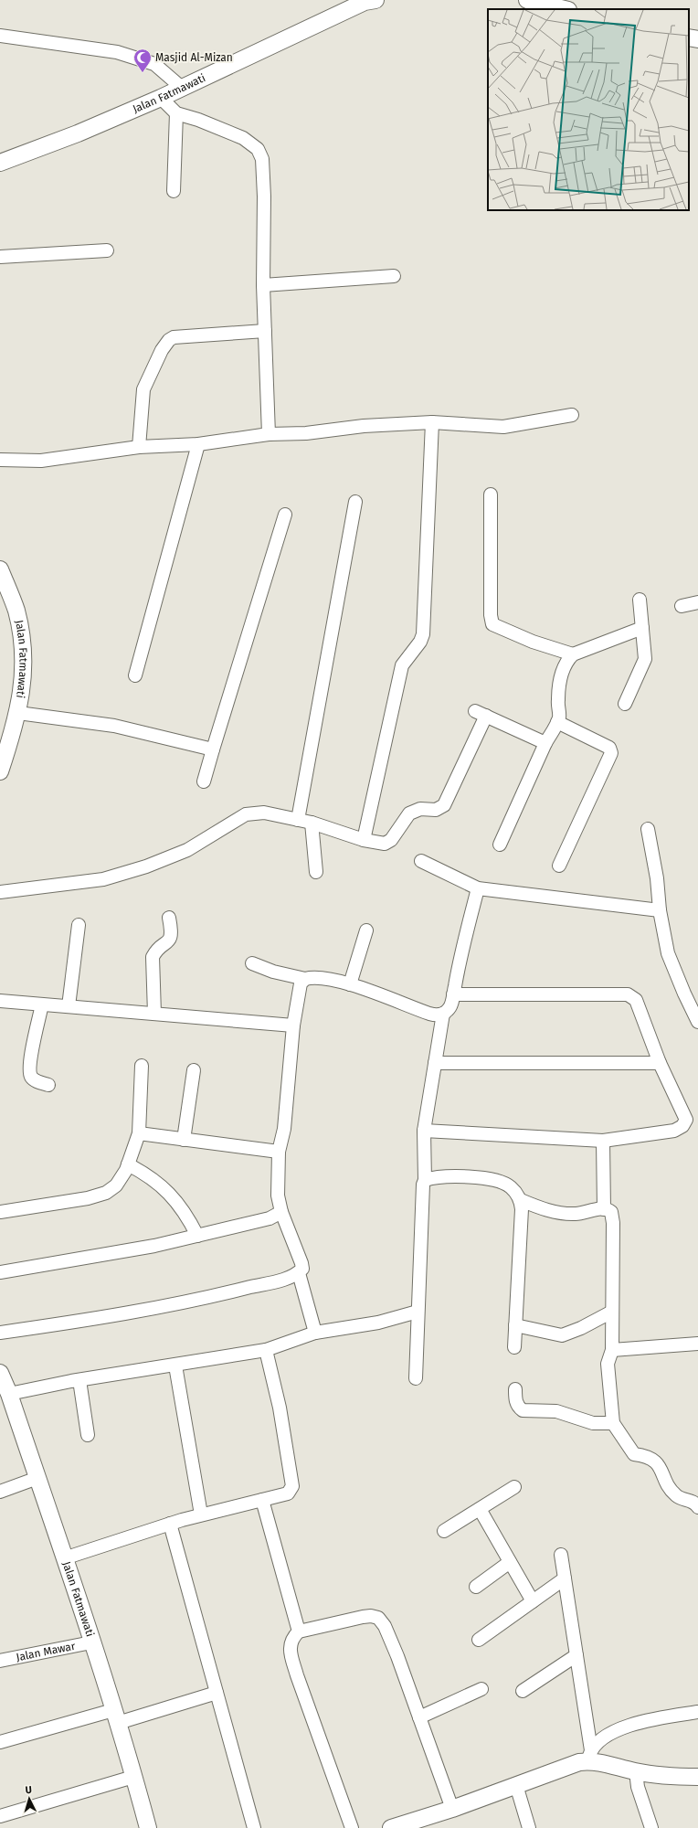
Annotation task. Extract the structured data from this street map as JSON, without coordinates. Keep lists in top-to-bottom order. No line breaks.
{"streets":{"street":["Jalan Fatmawati","Jalan Mawar"]},"crossings":[["Jalan Fatmawati","Jalan Mawar"]],"places":{"mosque":["Masjid Al-Mizan"]},"north":"top"}
